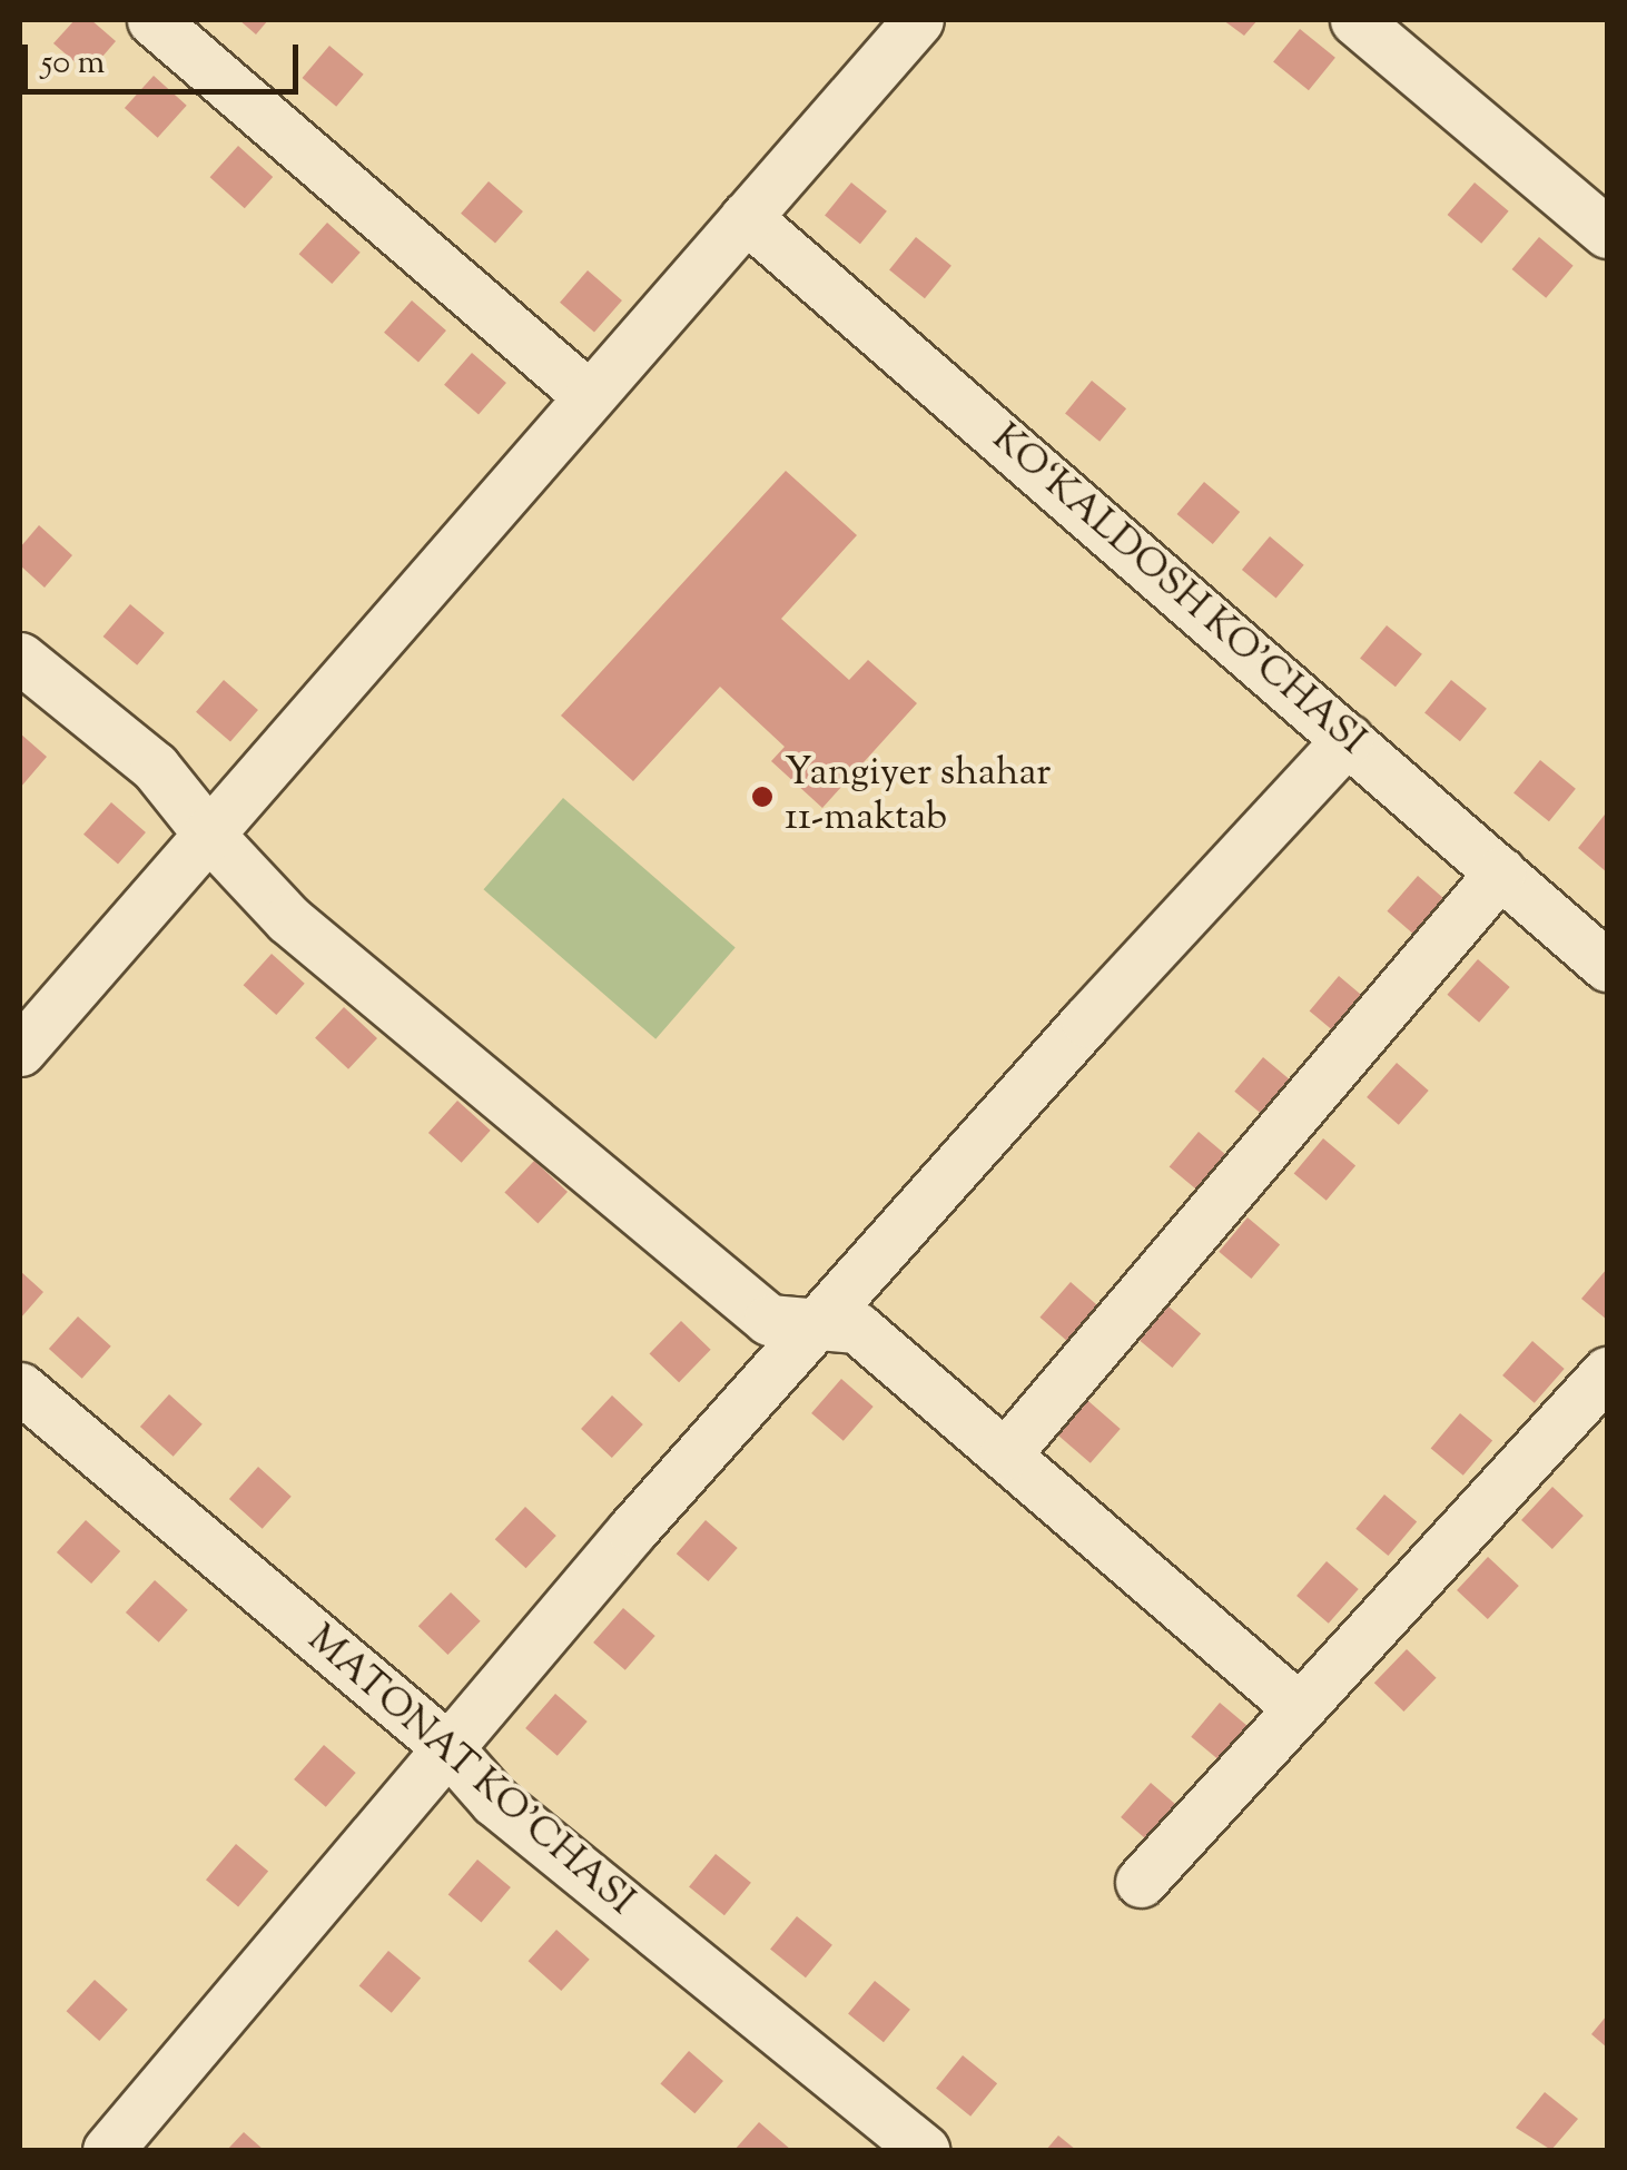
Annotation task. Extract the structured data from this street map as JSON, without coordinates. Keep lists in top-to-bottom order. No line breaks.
{"streets":{"street":["KO‘KALDOSH KO'CHASI","MATONAT KO'CHASI"]},"places":["Yangiyer shahar 11-maktab"],"scale_bar":"50 m"}
